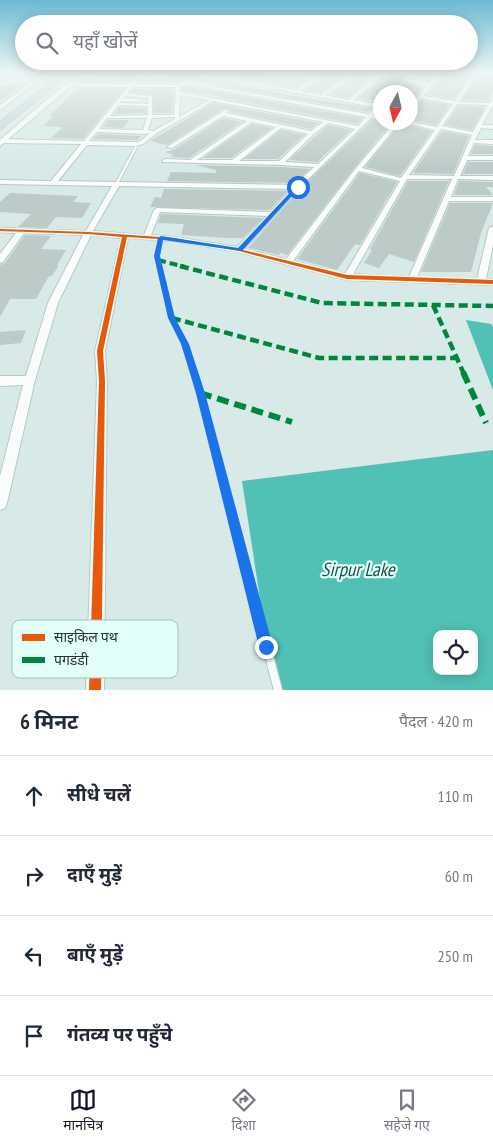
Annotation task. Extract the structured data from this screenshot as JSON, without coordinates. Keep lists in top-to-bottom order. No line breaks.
{"water":["Sirpur Lake"],"legend":["साइकिल पथ","पगडंडी"],"north":"bottom","page":{"search":"यहाँ खोजें","heading":["6 मिनट","पैदल · 420 m"],"list":[["सीधे चलें","110 m"],["दाएँ मुड़ें","60 m"],["बाएँ मुड़ें","250 m"],"गंतव्य पर पहुँचे"],"nav":["मानचित्र","दिशा","सहेजे गए"]}}
